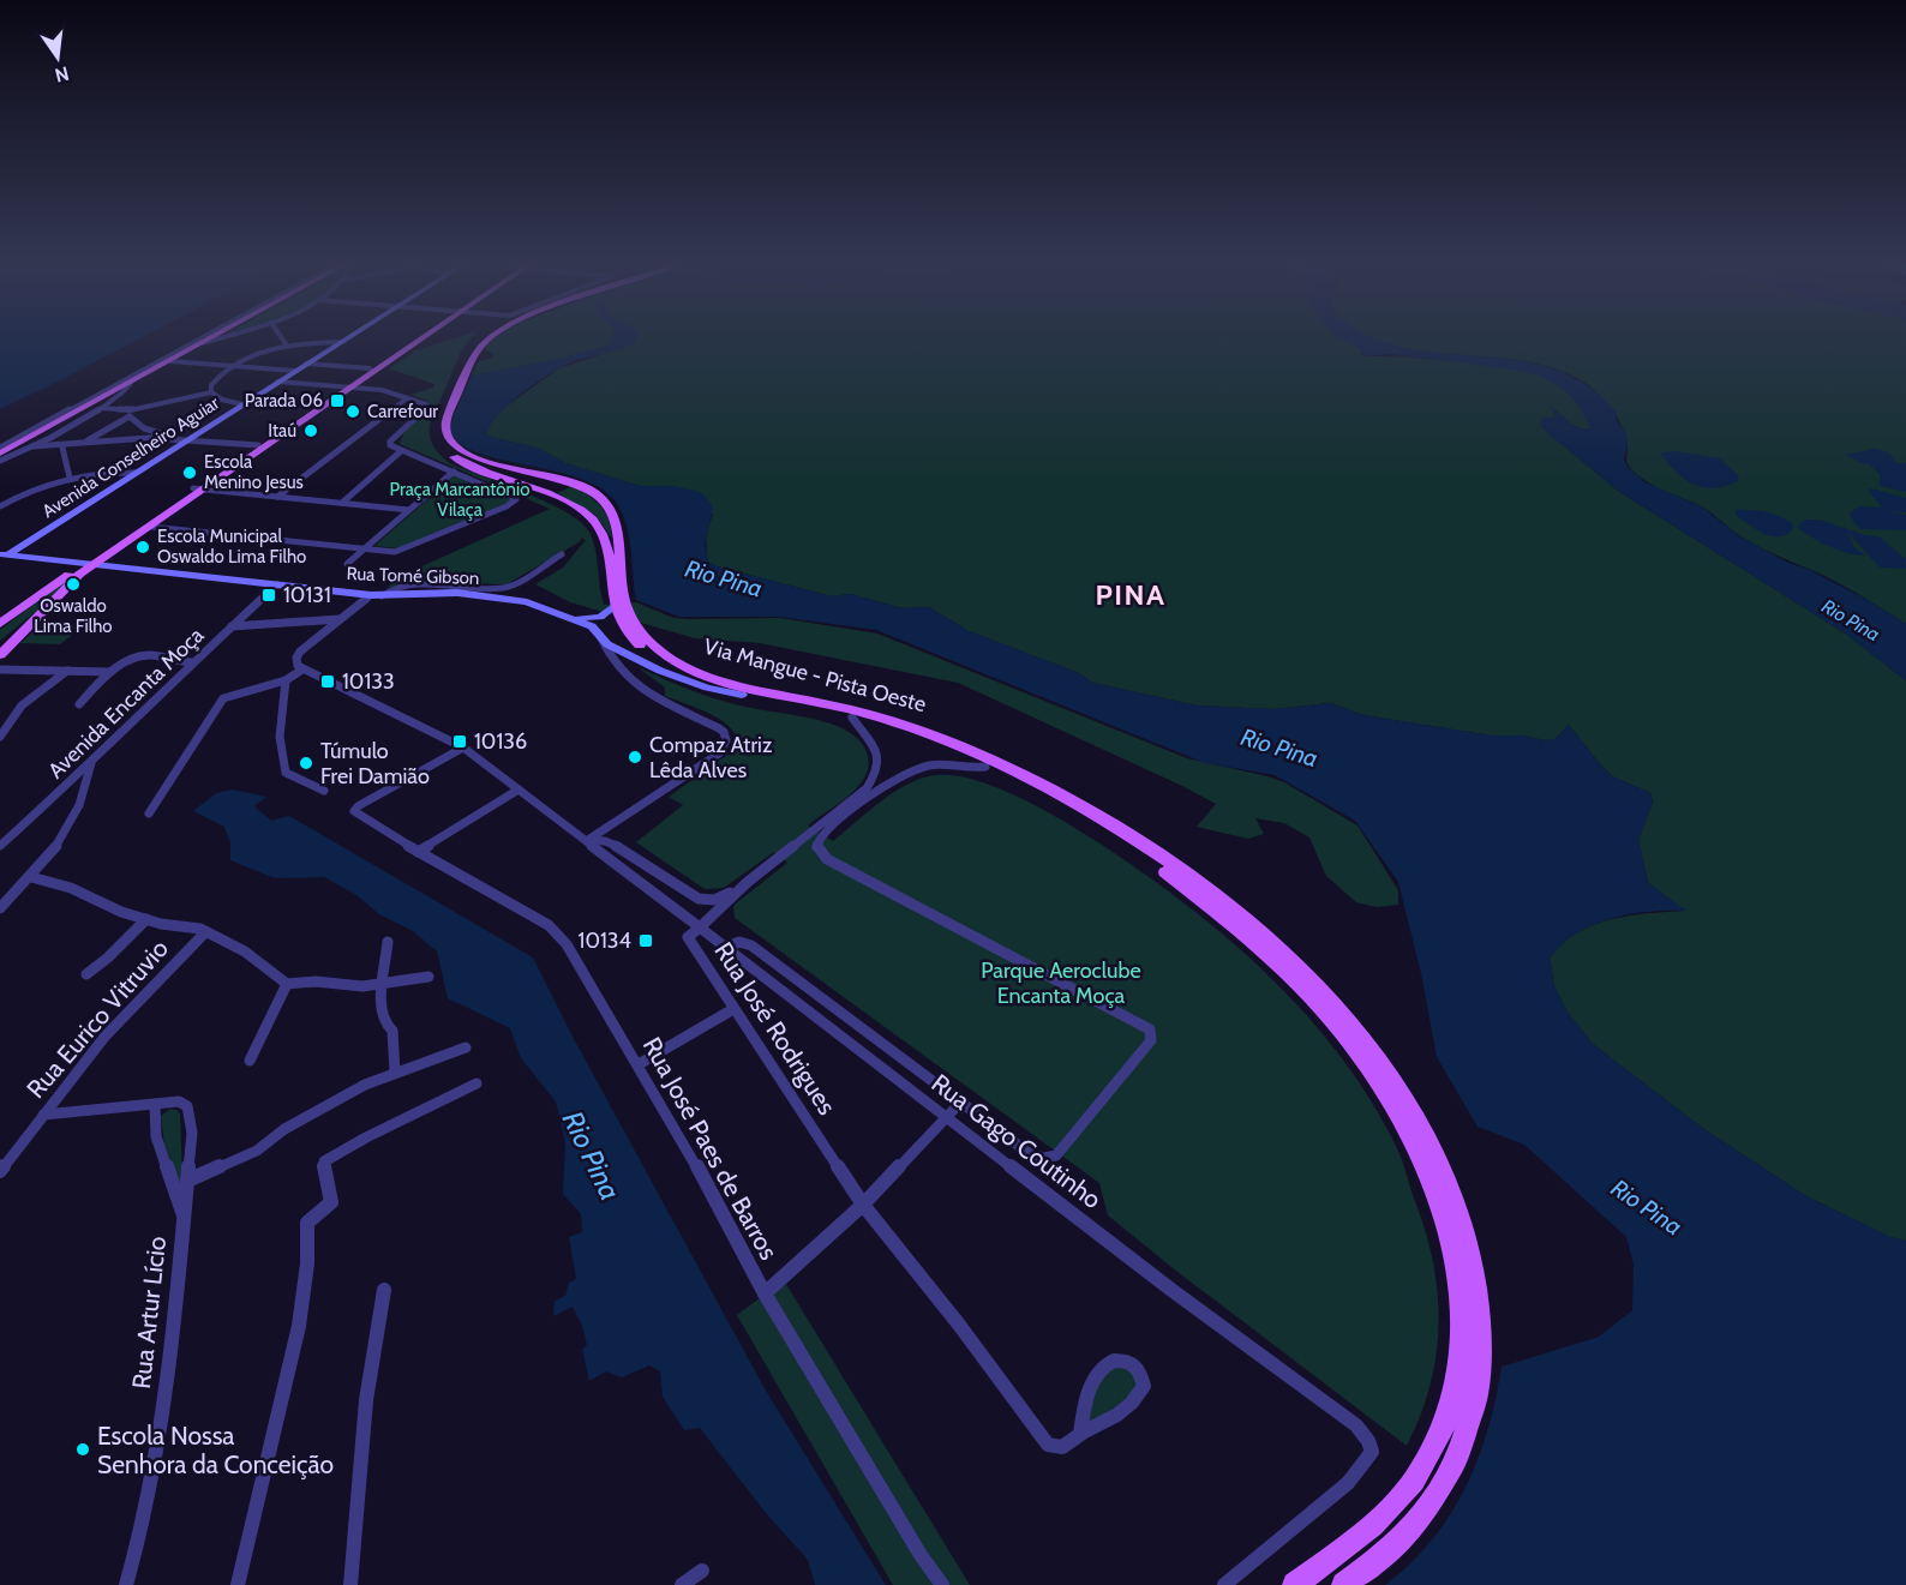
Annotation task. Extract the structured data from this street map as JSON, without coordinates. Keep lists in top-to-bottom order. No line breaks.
{"streets":{"main road":["Avenida Conselheiro Aguiar","Rua Tomé Gibson","Via Mangue - Pista Oeste"],"street":["Avenida Encanta Moça","Rua Eurico Vitruvio","Rua José Rodrigues","Rua Gago Coutinho","Rua José Paes de Barros","Rua Artur Lício"]},"crossings":[["Avenida Conselheiro Aguiar","Rua Tomé Gibson"],["Rua Tomé Gibson","Via Mangue - Pista Oeste"],["Rua Tomé Gibson","Avenida Encanta Moça"],["Rua Eurico Vitruvio","Rua Artur Lício"],["Rua José Rodrigues","Rua Gago Coutinho"],["Rua José Rodrigues","Rua José Paes de Barros"]],"districts":["PINA"],"water":["Rio Pina"],"parks":["Praça Marcantônio Vilaça","Parque Aeroclube Encanta Moça"],"places":{"transit":["Parada 06","10131","10133","10136","10134"],"other":["Carrefour","Itaú","Escola Menino Jesus","Escola Municipal Oswaldo Lima Filho","Oswaldo Lima Filho","Compaz Atriz Lêda Alves","Túmulo Frei Damião","Escola Nossa Senhora da Conceição"]},"north":"bottom"}
